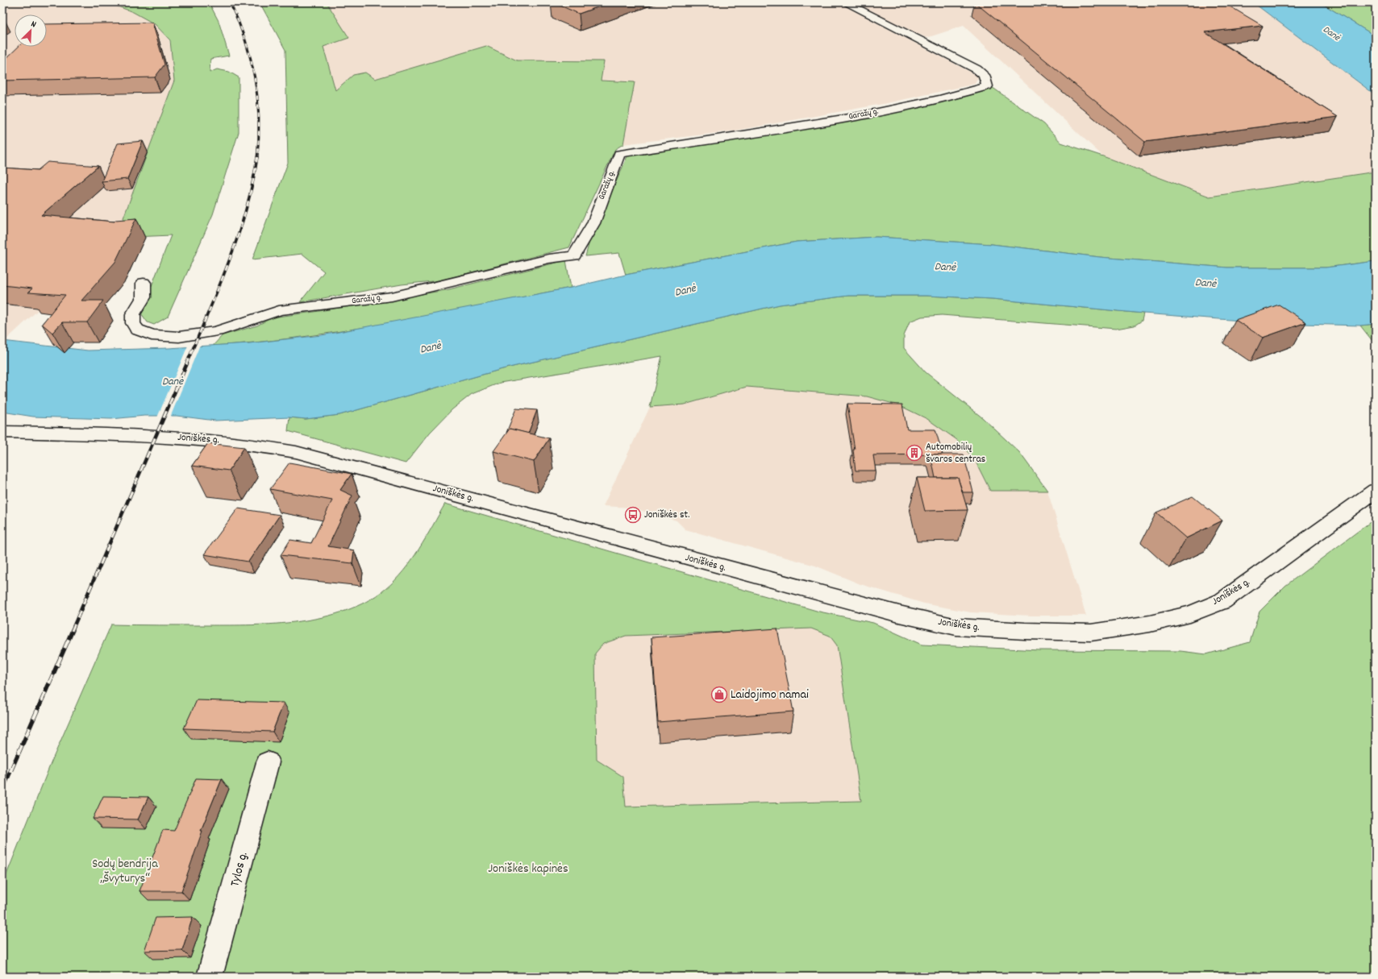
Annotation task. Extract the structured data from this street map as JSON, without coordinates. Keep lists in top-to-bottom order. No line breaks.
{"streets":{"street":["Garažų g.","Joniškės g.","Tylos g."]},"water":["Danė"],"parks":["Sodų bendrija „Švyturys“","Joniškės kapinės"],"places":{"building":["Automobilių švaros centras"],"bus stop":["Joniškės st."],"shop":["Laidojimo namai"]},"north":"top right"}
